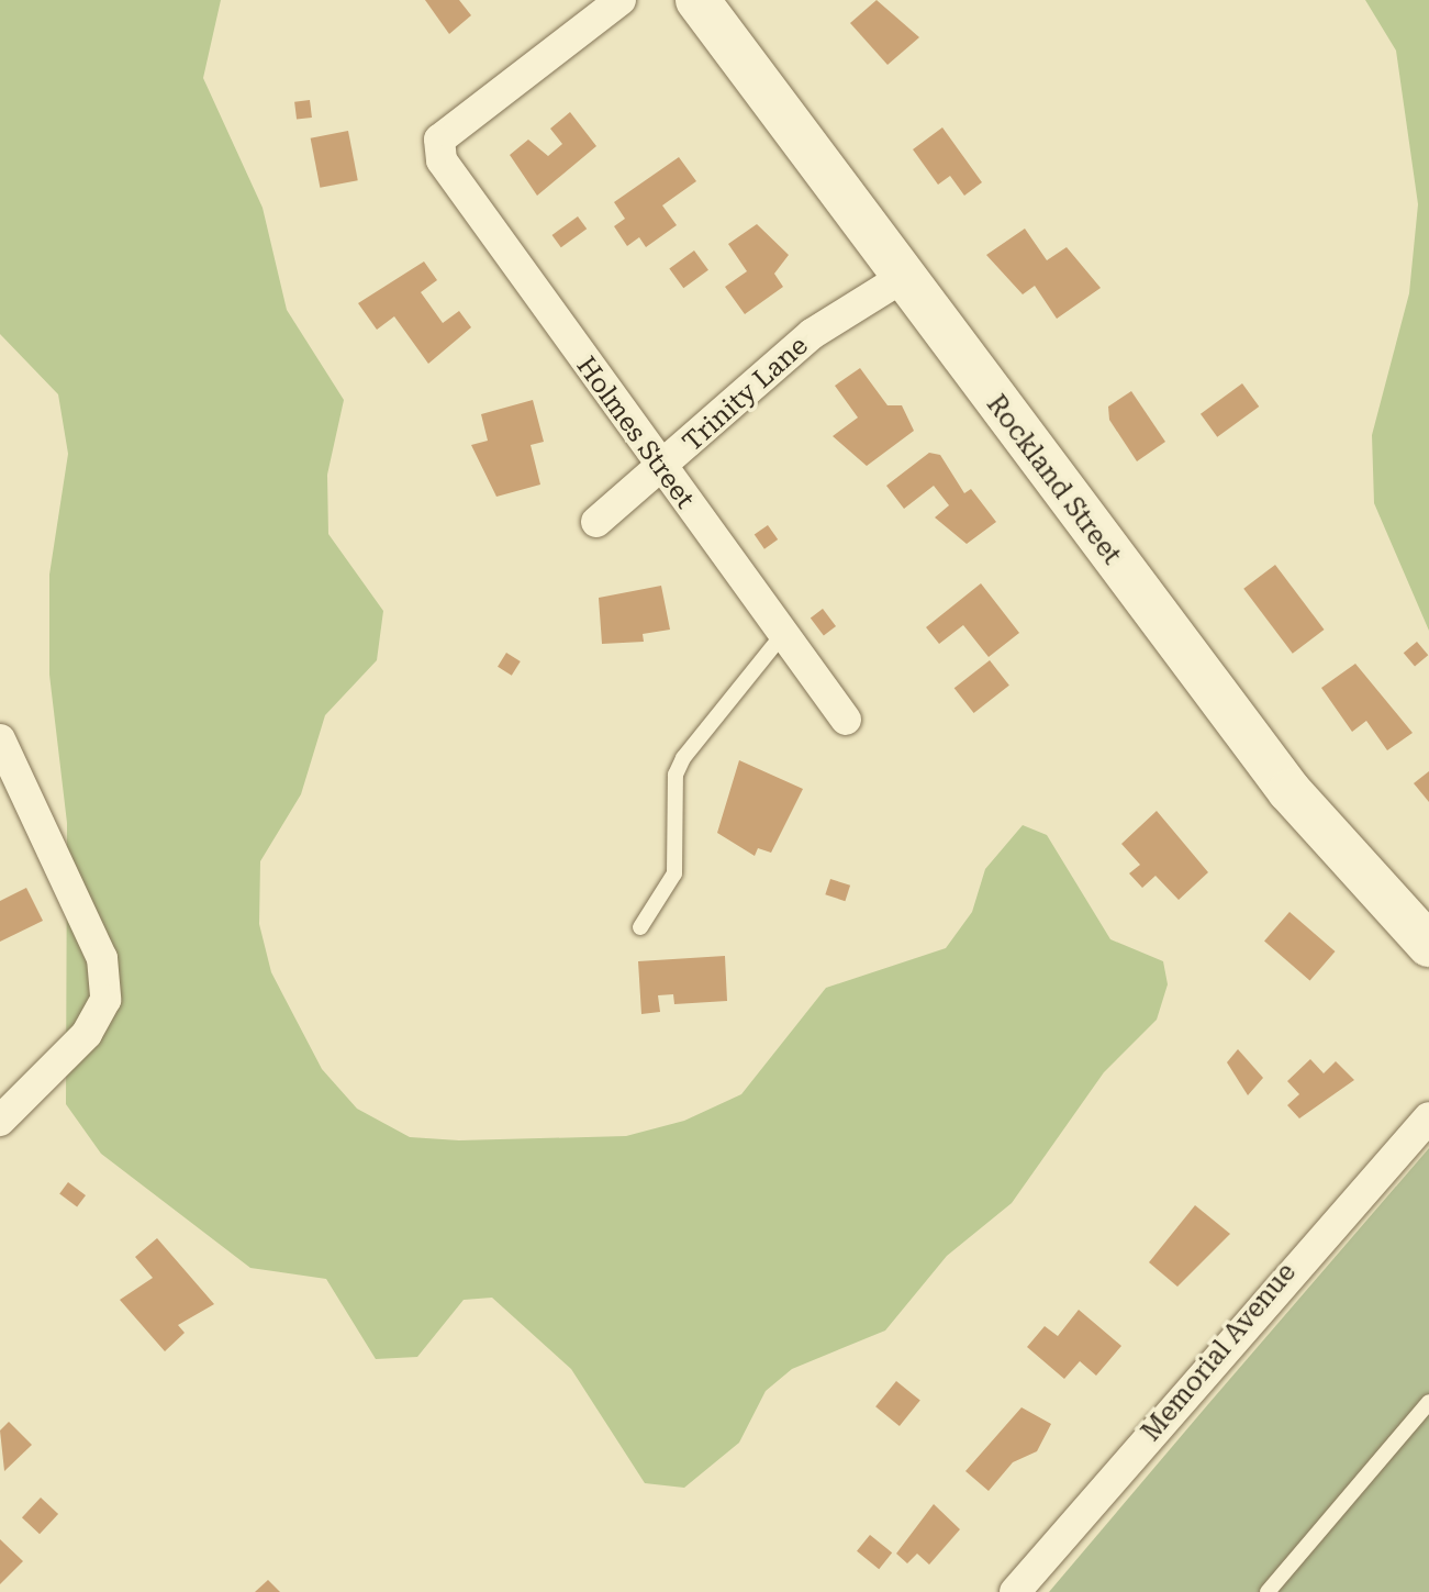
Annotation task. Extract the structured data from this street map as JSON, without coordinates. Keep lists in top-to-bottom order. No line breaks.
{"streets":{"street":["Trinity Lane","Holmes Street","Rockland Street","Memorial Avenue"]},"crossings":[["Trinity Lane","Holmes Street"],["Trinity Lane","Rockland Street"]]}
